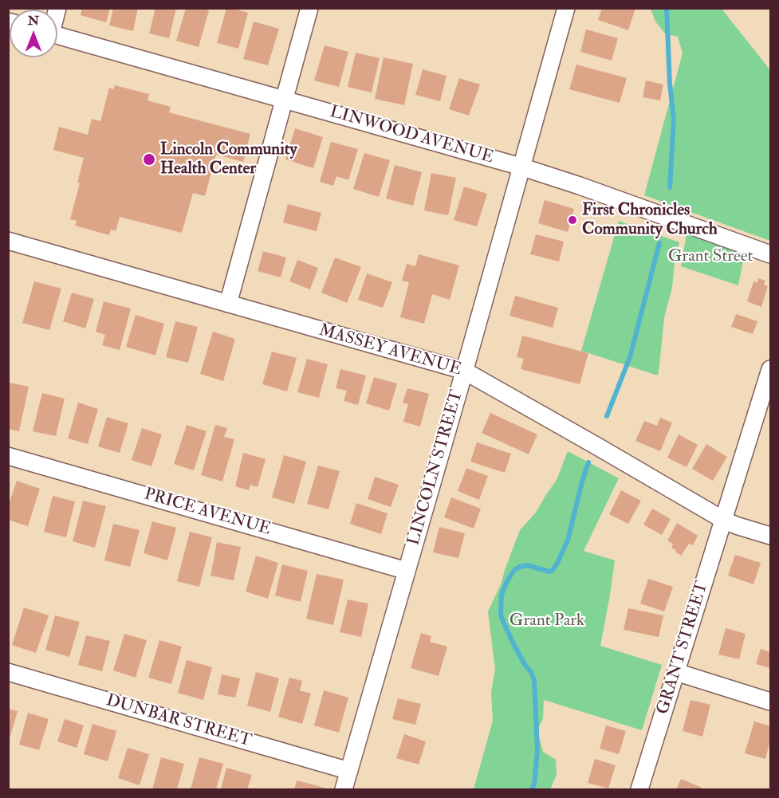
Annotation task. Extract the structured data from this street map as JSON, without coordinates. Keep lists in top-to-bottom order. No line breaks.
{"streets":{"street":["LINWOOD AVENUE","MASSEY AVENUE","LINCOLN STREET","PRICE AVENUE","GRANT STREET","DUNBAR STREET"]},"crossings":[["LINWOOD AVENUE","LINCOLN STREET"],["MASSEY AVENUE","LINCOLN STREET"],["MASSEY AVENUE","GRANT STREET"],["LINCOLN STREET","PRICE AVENUE"],["LINCOLN STREET","DUNBAR STREET"]],"parks":["Grant Street","Grant Park"],"places":["Lincoln Community Health Center","First Chronicles Community Church"],"north":"top"}
